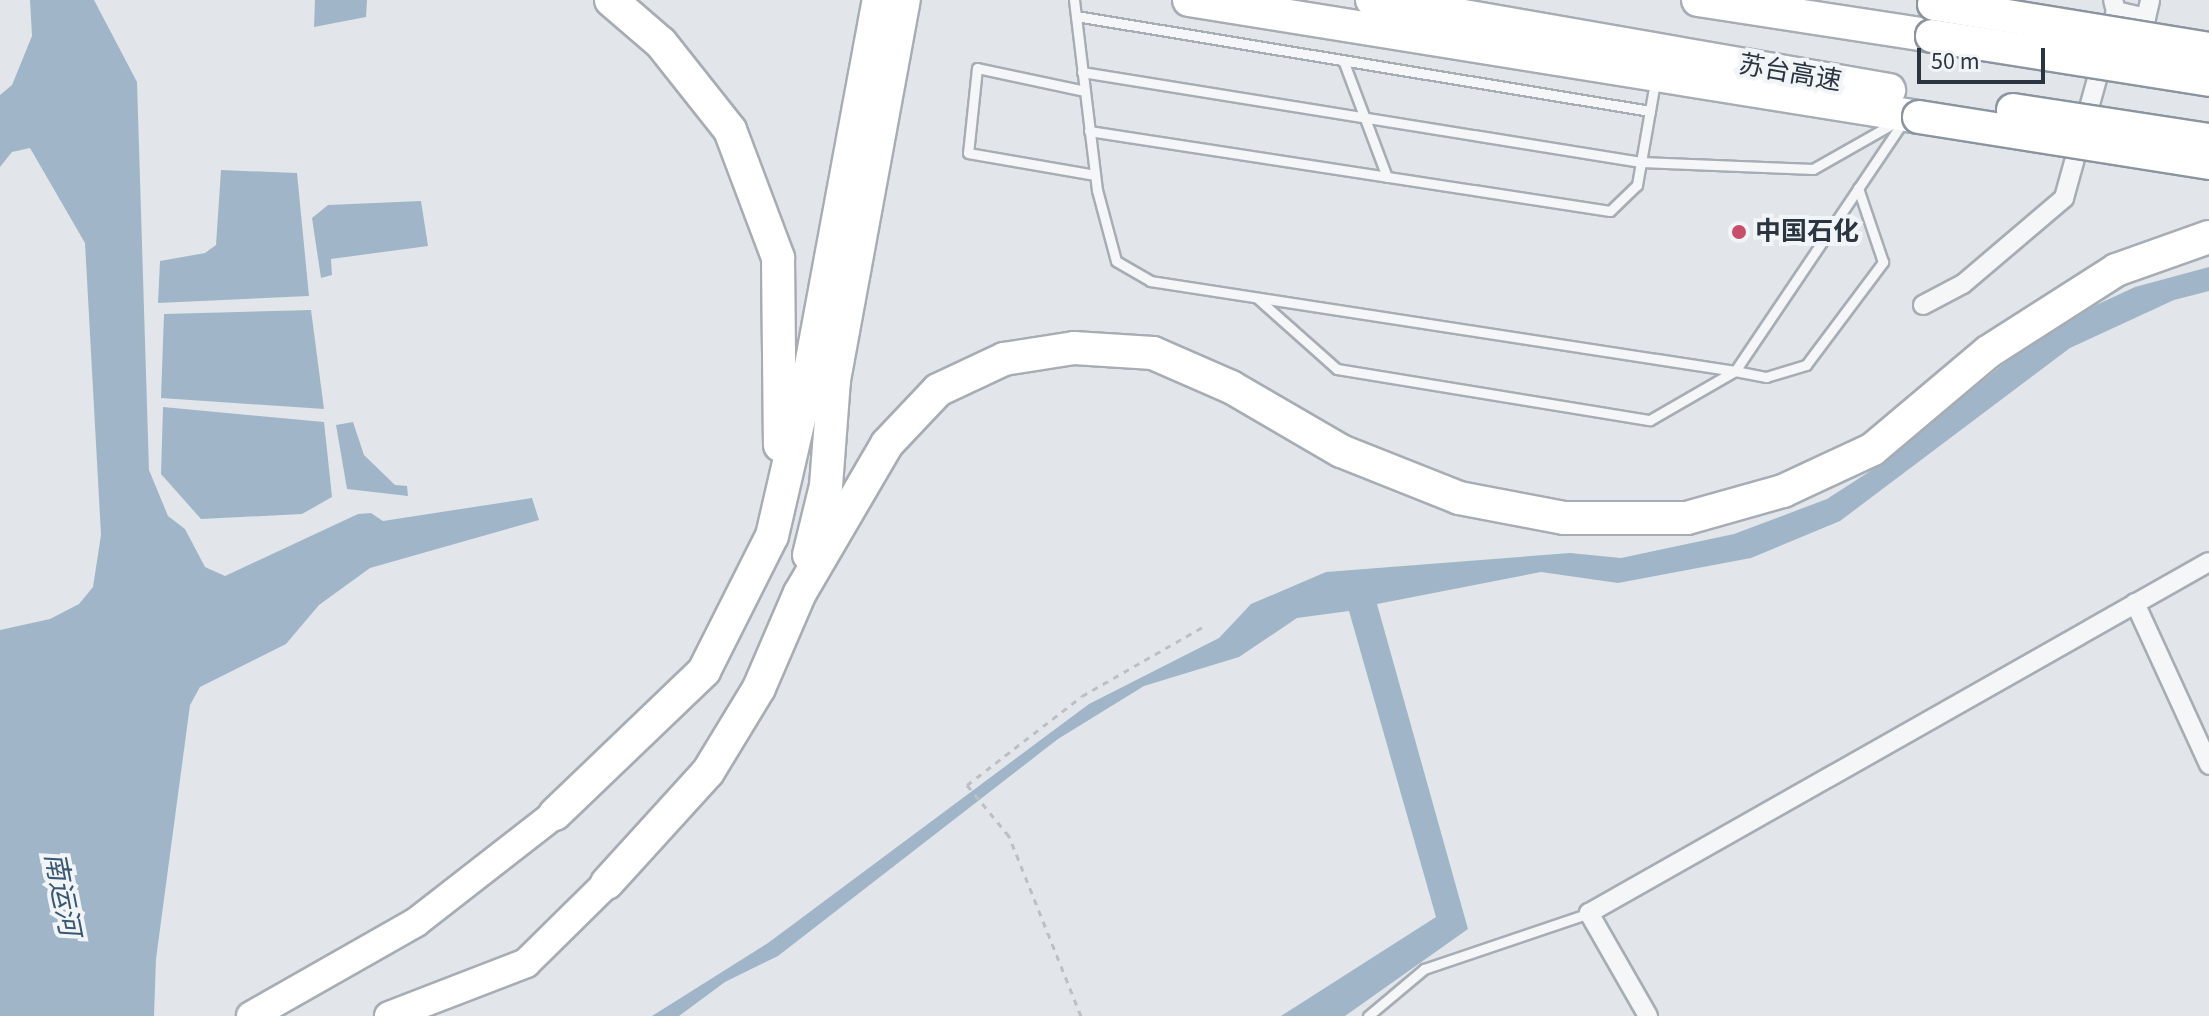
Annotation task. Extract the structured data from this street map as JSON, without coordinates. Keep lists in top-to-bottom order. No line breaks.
{"streets":{"highway":["苏台高速"]},"water":["南运河"],"places":["中国石化"],"scale_bar":"50 m"}
